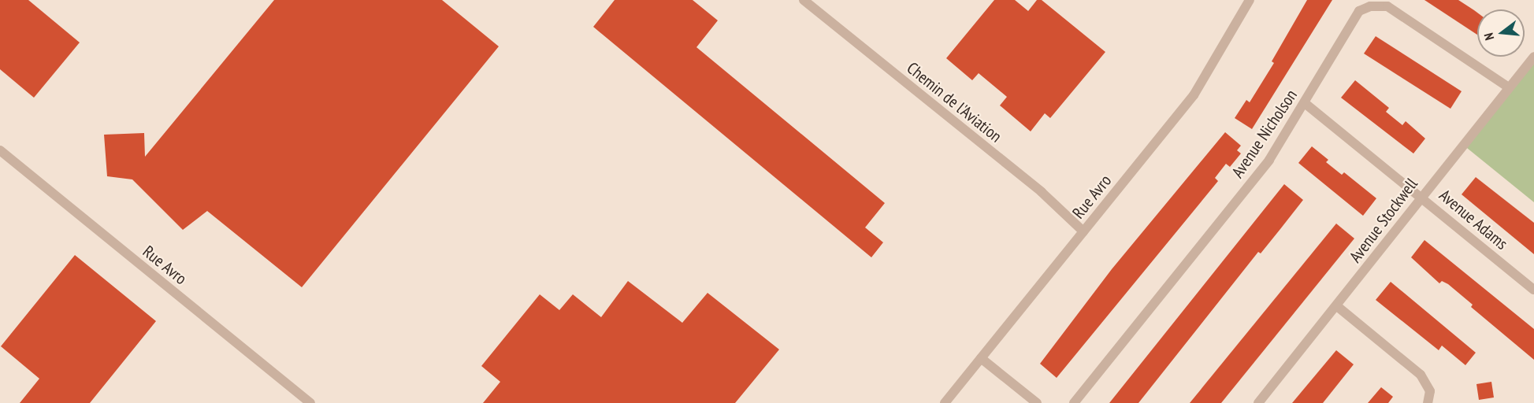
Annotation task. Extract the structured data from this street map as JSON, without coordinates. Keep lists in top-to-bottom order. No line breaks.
{"streets":{"street":["Chemin de l'Aviation","Avenue Nicholson","Rue Avro","Avenue Adams","Avenue Stockwell"]},"crossings":[["Chemin de l'Aviation","Rue Avro"],["Avenue Nicholson","Avenue Adams"],["Avenue Nicholson","Avenue Stockwell"],["Avenue Adams","Avenue Stockwell"]],"north":"left"}
